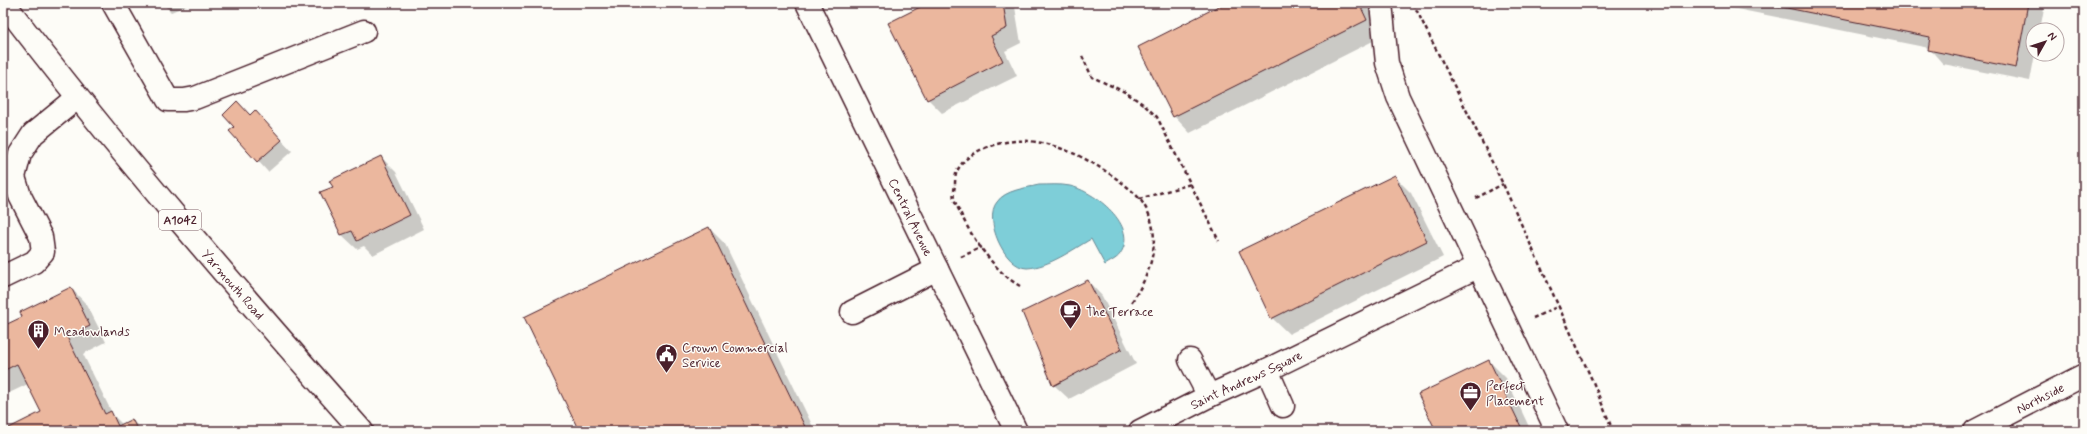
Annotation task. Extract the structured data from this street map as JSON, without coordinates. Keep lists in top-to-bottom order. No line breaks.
{"streets":{"main road":["Central Avenue","A1042","Yarmouth Road","Saint Andrews Square","Northside"]},"places":{"cafe":["The Terrace"],"building":["Meadowlands"],"public building":["Crown Commercial Service"],"office":["Perfect Placement"]},"north":"top right"}
